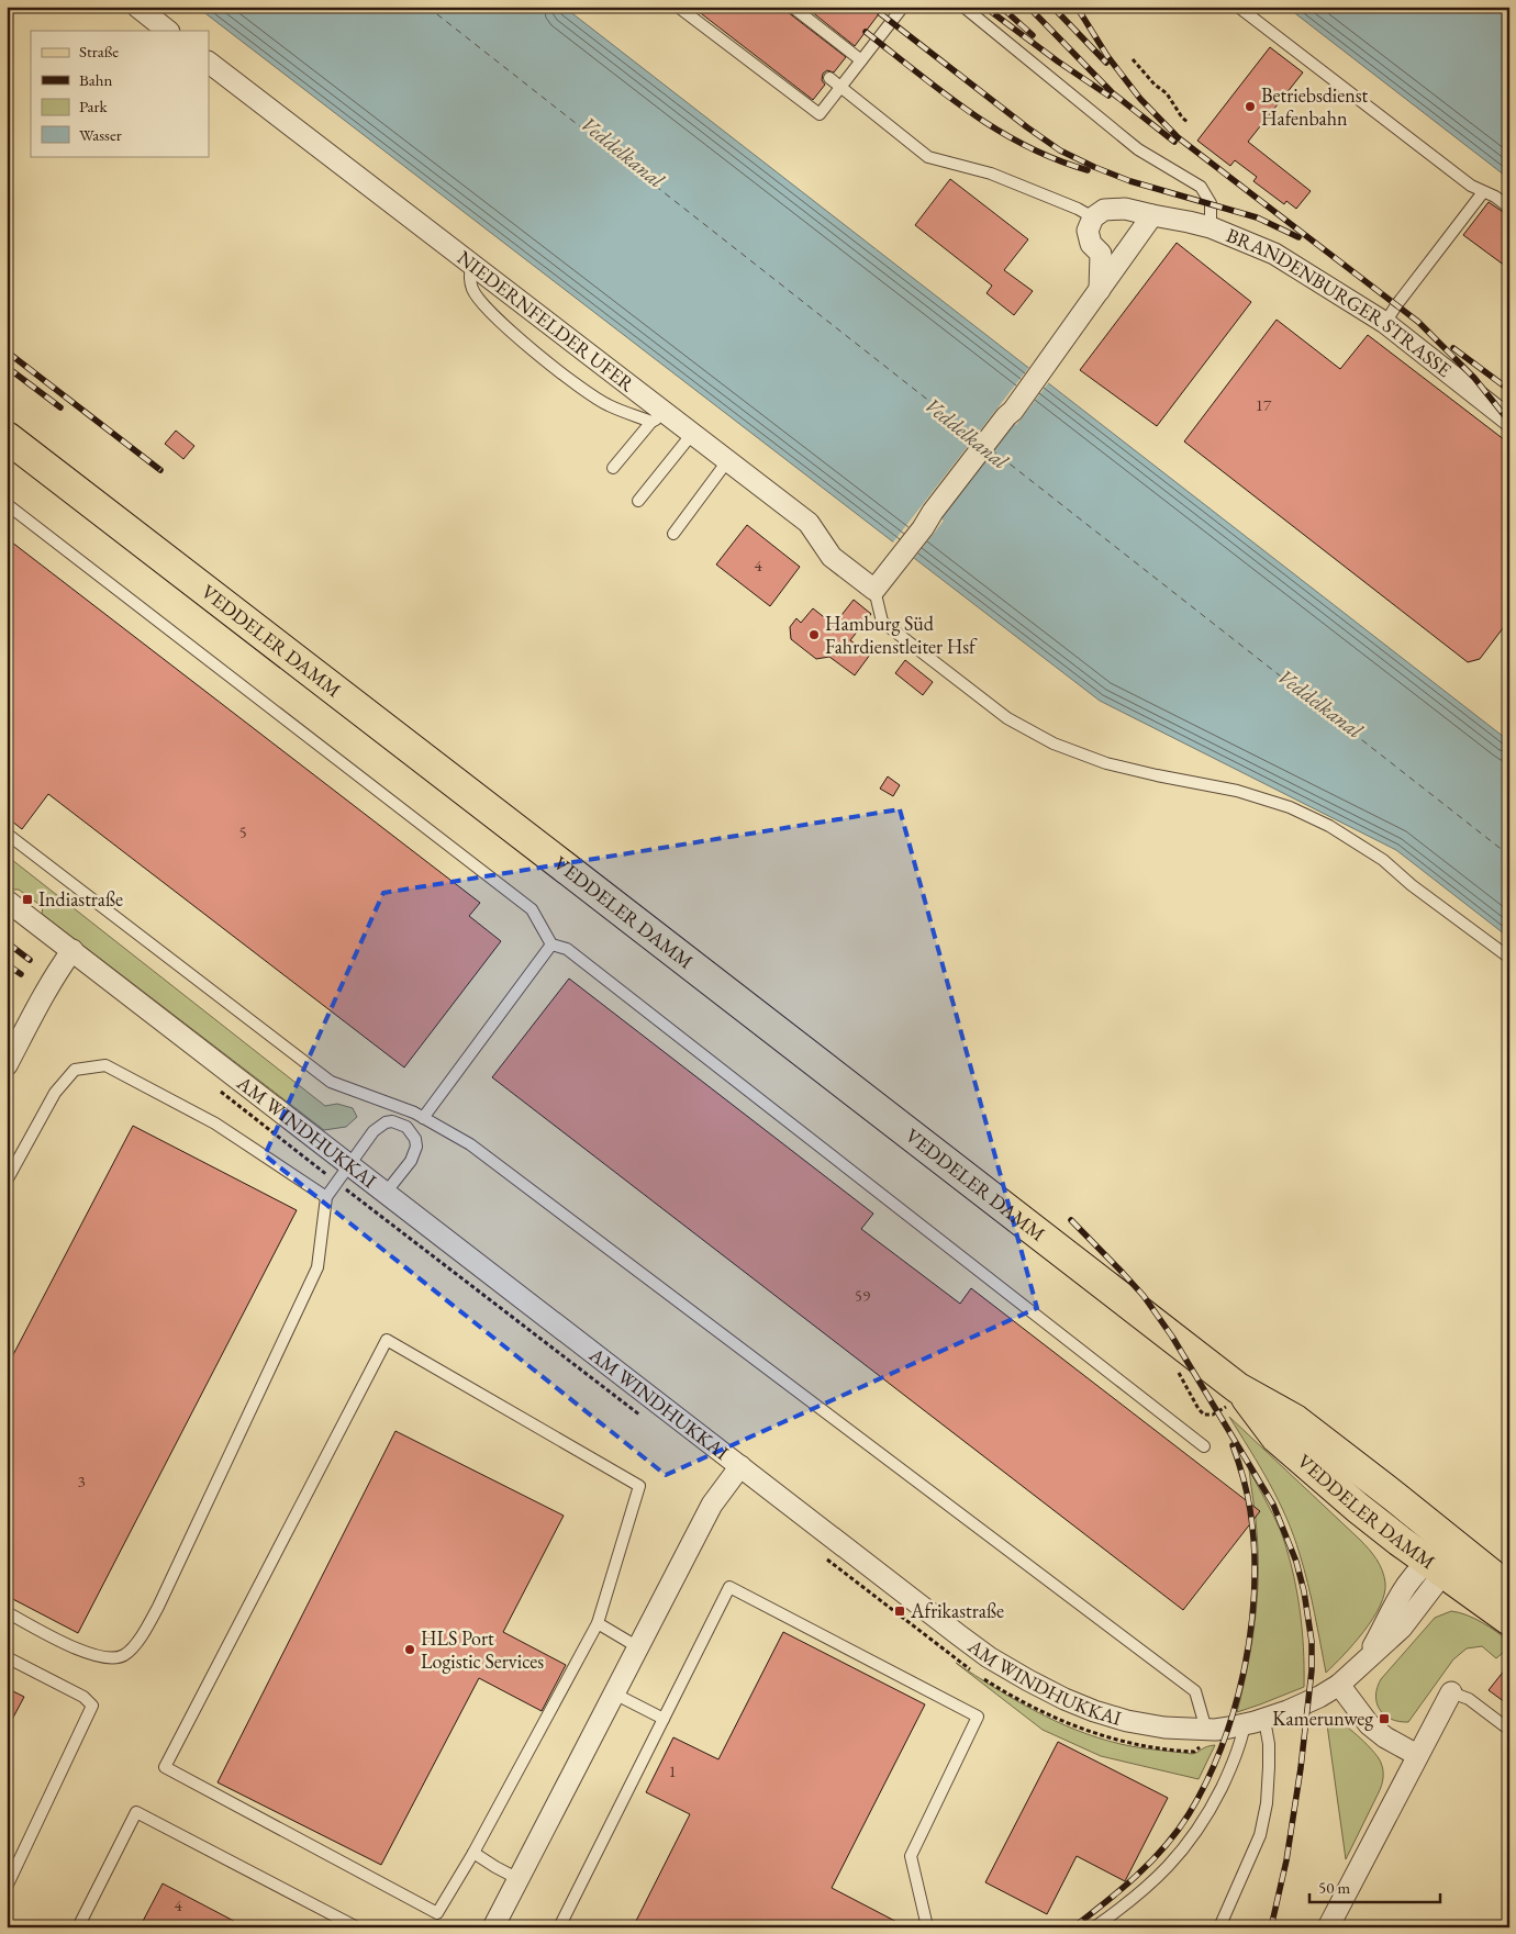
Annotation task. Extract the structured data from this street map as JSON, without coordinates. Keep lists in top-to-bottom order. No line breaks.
{"streets":{"main road":["VEDDELER DAMM"],"street":["BRANDENBURGER STRASSE","NIEDERNFELDER UFER","AM WINDHUKKAI"]},"crossings":[["VEDDELER DAMM","AM WINDHUKKAI"]],"water":["Veddelkanal"],"places":{"other":["Betriebsdienst Hafenbahn","Hamburg Süd Fahrdienstleiter Hsf","HLS Port Logistic Services"],"transit":["Indiastraße","Afrikastraße","Kamerunweg"]},"house_numbers":["17","4","5","59","3","1","4"],"legend":["Straße","Bahn","Park","Wasser"],"scale_bar":"50 m"}
